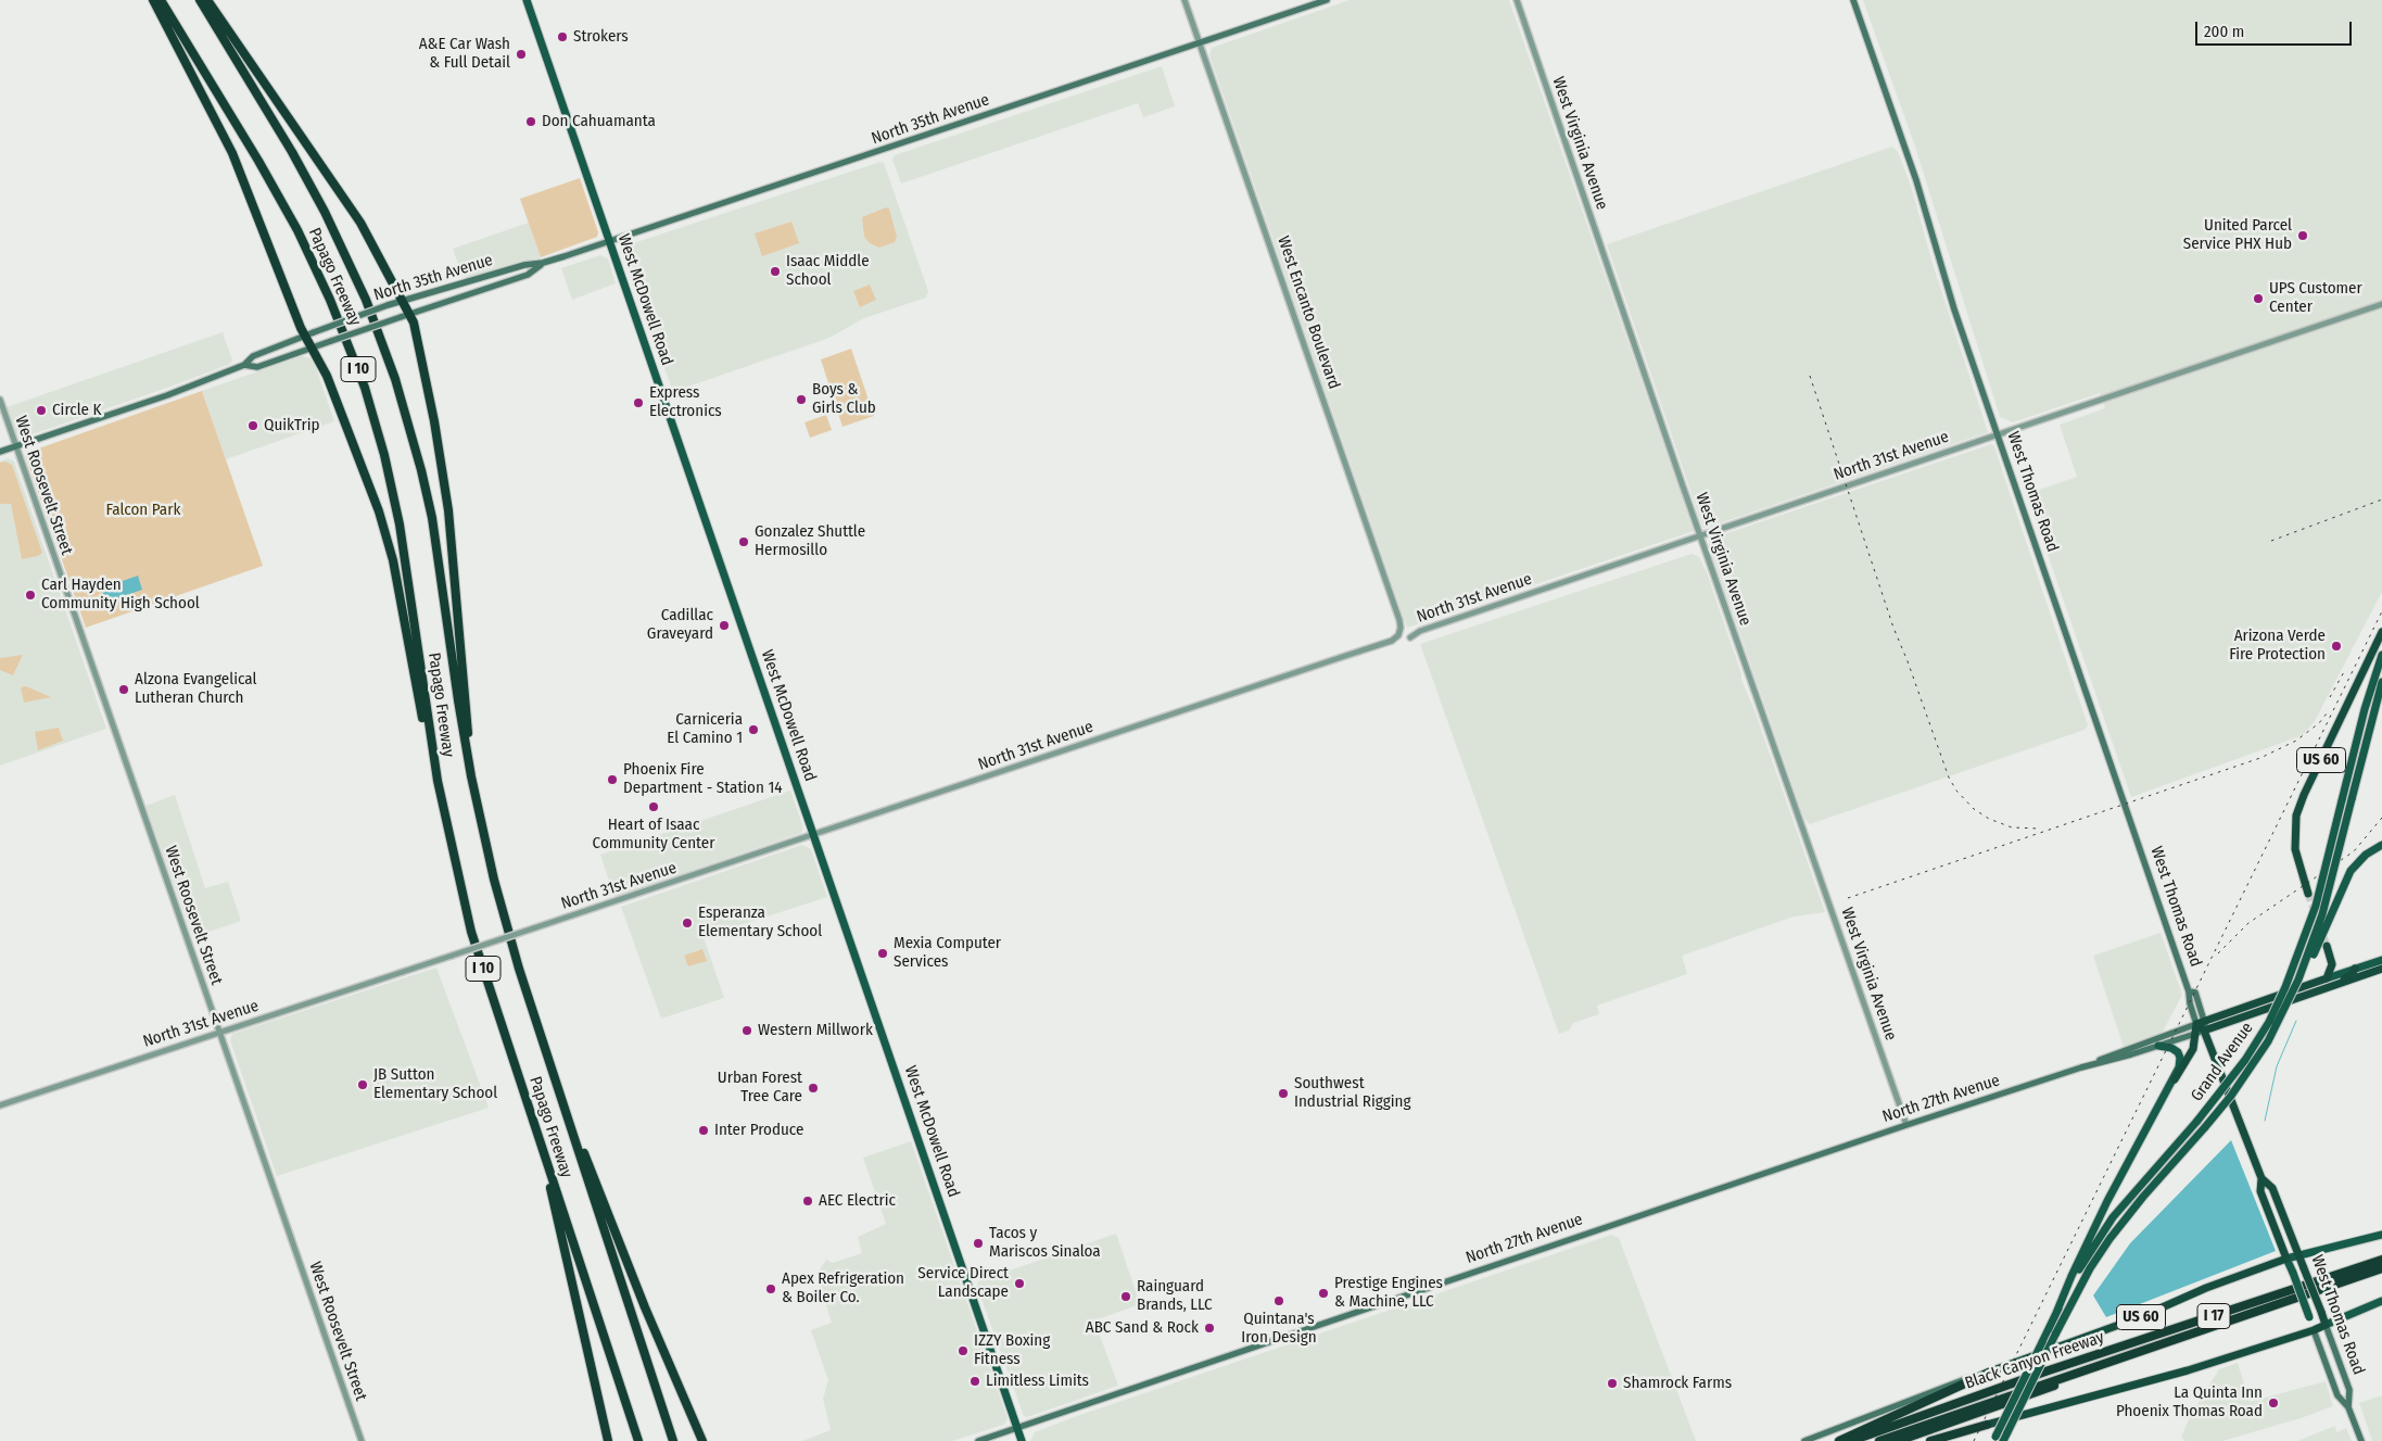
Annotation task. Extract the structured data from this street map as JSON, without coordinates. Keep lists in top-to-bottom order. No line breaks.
{"streets":{"highway":["Papago Freeway","I 10","West Thomas Road","US 60","North 27th Avenue","I 17","Black Canyon Freeway"],"main road":["North 35th Avenue","West McDowell Road","Grand Avenue"],"street":["West Virginia Avenue","West Encanto Boulevard","North 31st Avenue","West Roosevelt Street"]},"crossings":[["North 35th Avenue","West McDowell Road"],["North 35th Avenue","West Encanto Boulevard"],["North 35th Avenue","West Roosevelt Street"],["West Virginia Avenue","North 31st Avenue"],["West Virginia Avenue","North 27th Avenue"],["West McDowell Road","North 31st Avenue"],["West McDowell Road","North 27th Avenue"],["West Encanto Boulevard","North 31st Avenue"],["North 31st Avenue","West Roosevelt Street"],["North 31st Avenue","West Thomas Road"],["West Thomas Road","US 60"],["West Thomas Road","North 27th Avenue"]],"parks":["Falcon Park"],"places":["Strokers","A&E Car Wash & Full Detail","Don Cahuamanta","United Parcel Service PHX Hub","Isaac Middle School","UPS Customer Center","Boys & Girls Club","Express Electronics","Circle K","QuikTrip","Gonzalez Shuttle Hermosillo","Carl Hayden Community High School","Cadillac Graveyard","Arizona Verde Fire Protection","Alzona Evangelical Lutheran Church","Carniceria El Camino 1","Phoenix Fire Department - Station 14","Heart of Isaac Community Center","Esperanza Elementary School","Mexia Computer Services","Western Millwork","JB Sutton Elementary School","Urban Forest Tree Care","Southwest Industrial Rigging","Inter Produce","AEC Electric","Tacos y Mariscos Sinaloa","Service Direct Landscape","Apex Refrigeration & Boiler Co.","Prestige Engines & Machine, LLC","Rainguard Brands, LLC","Quintana's Iron Design","ABC Sand & Rock","IZZY Boxing Fitness","Limitless Limits","Shamrock Farms","La Quinta Inn Phoenix Thomas Road"],"scale_bar":"200 m"}
